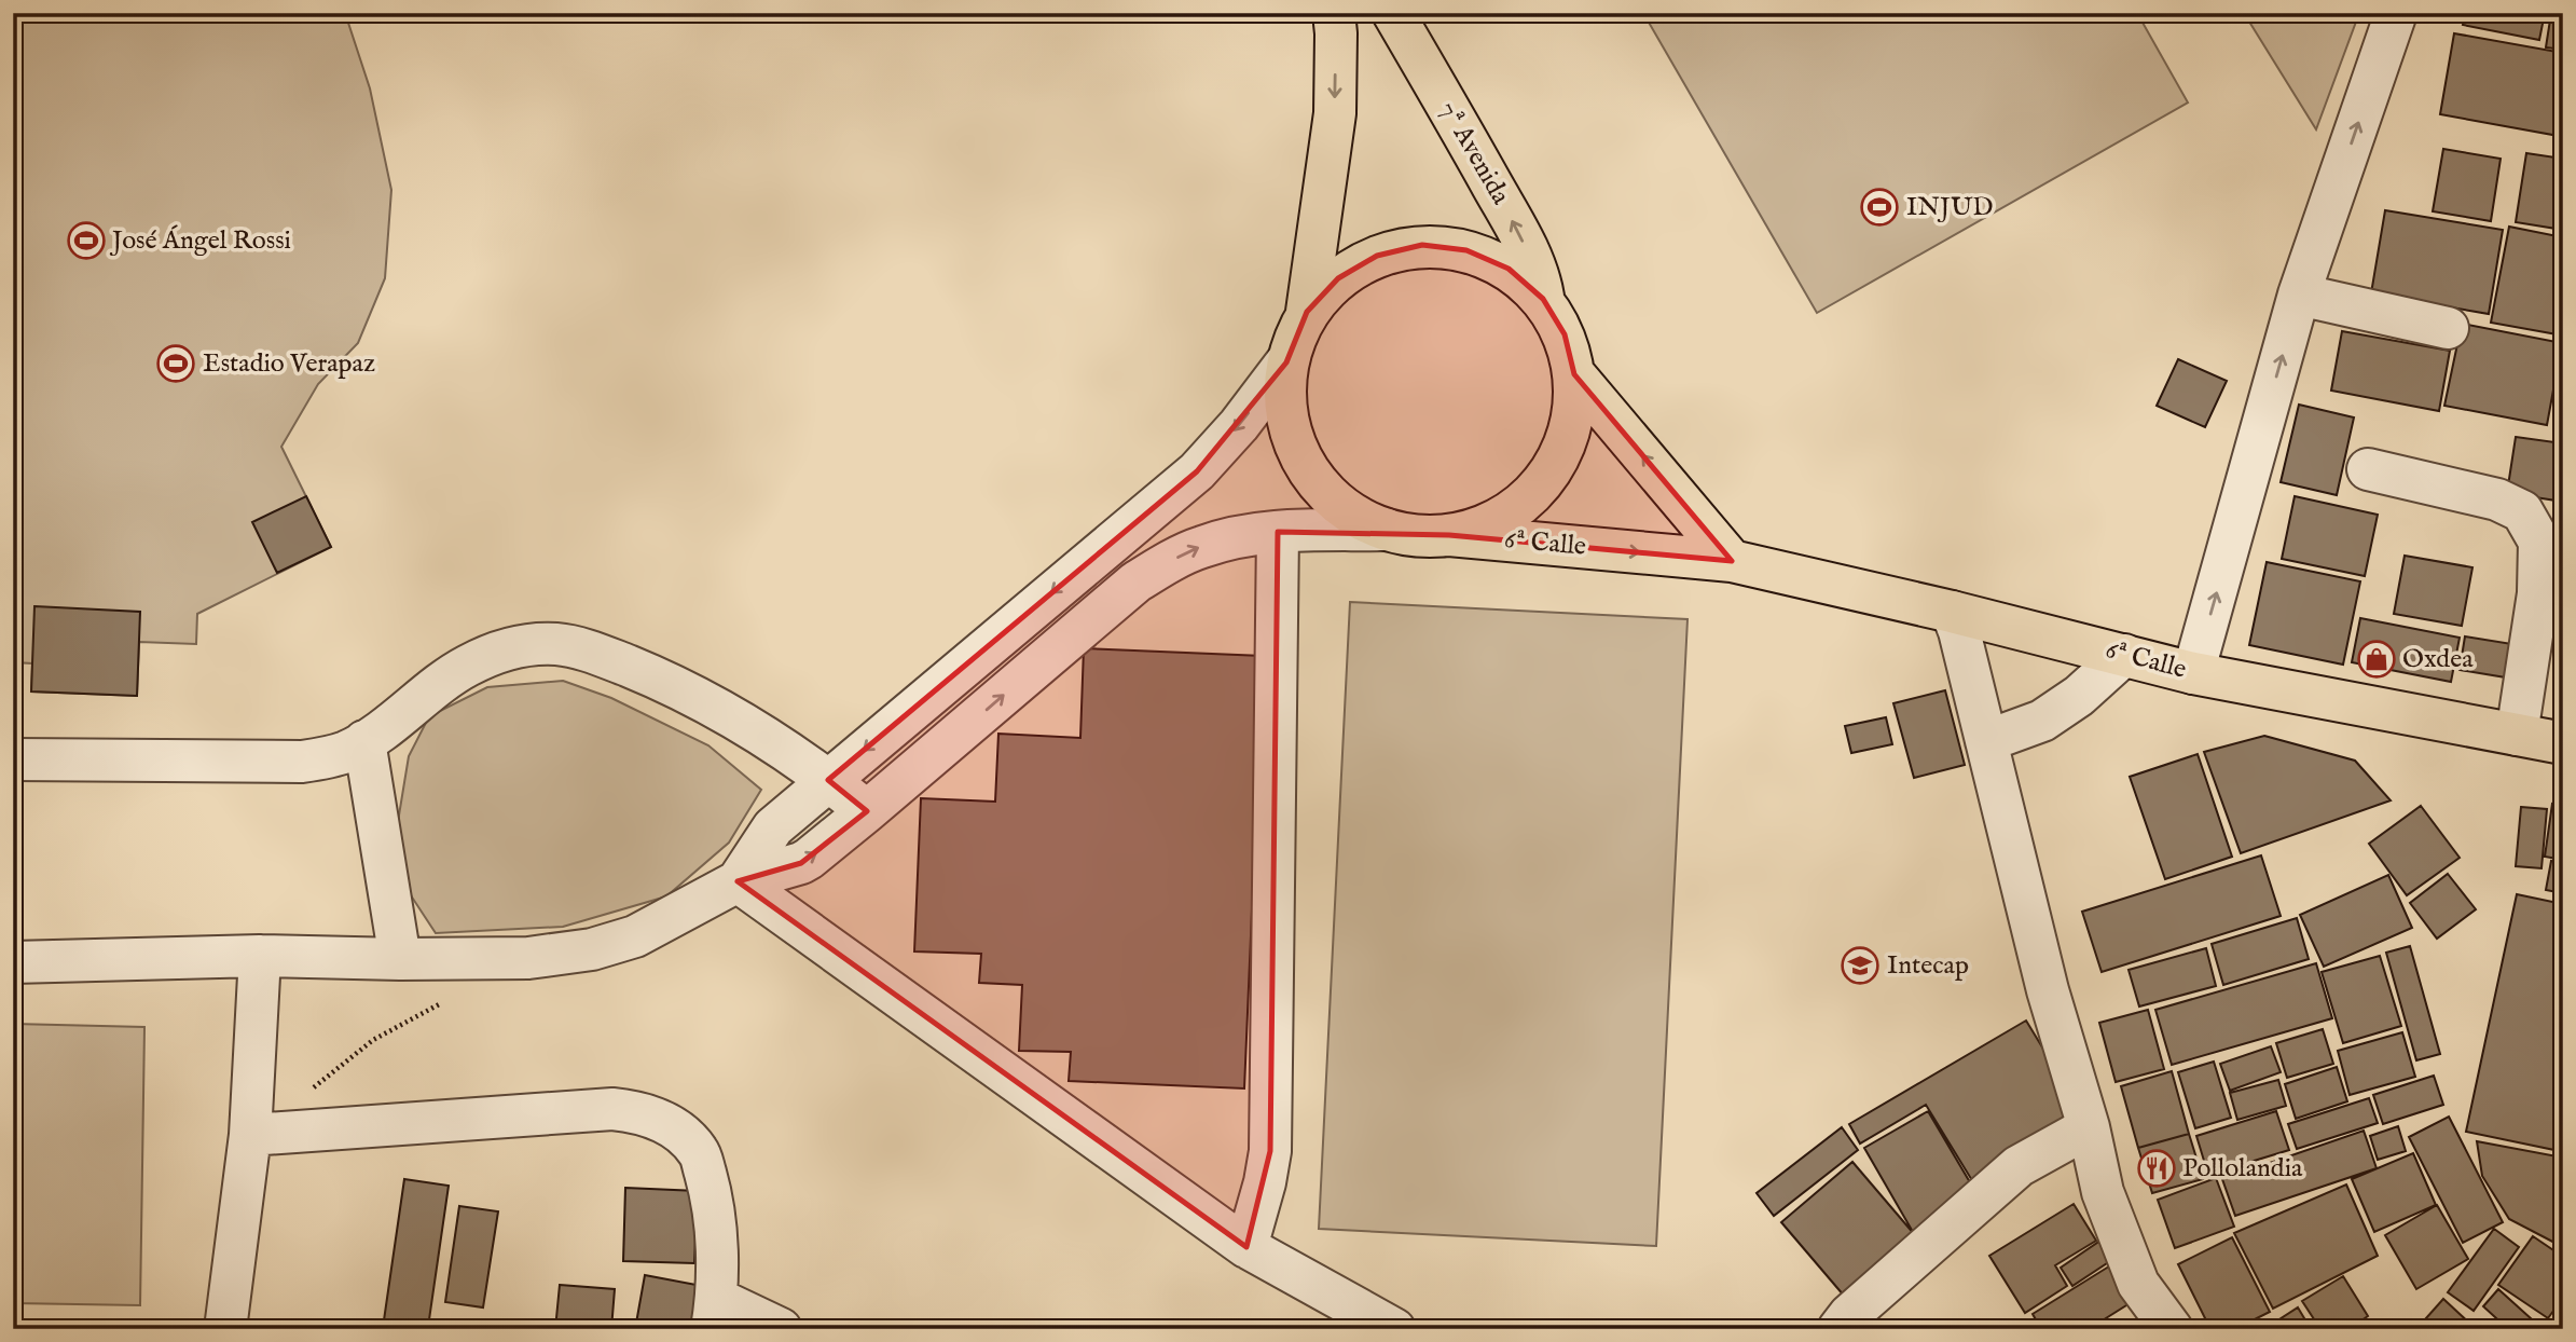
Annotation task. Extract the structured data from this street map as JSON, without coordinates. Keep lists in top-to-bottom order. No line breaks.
{"streets":{"main road":["7ª Avenida","6ª Calle"]},"one_way":["7ª Avenida"],"places":{"sports":["INJUD","José Ángel Rossi","Estadio Verapaz"],"shop":["Oxdea"],"school or university":["Intecap"],"restaurant":["Pollolandia"]}}
